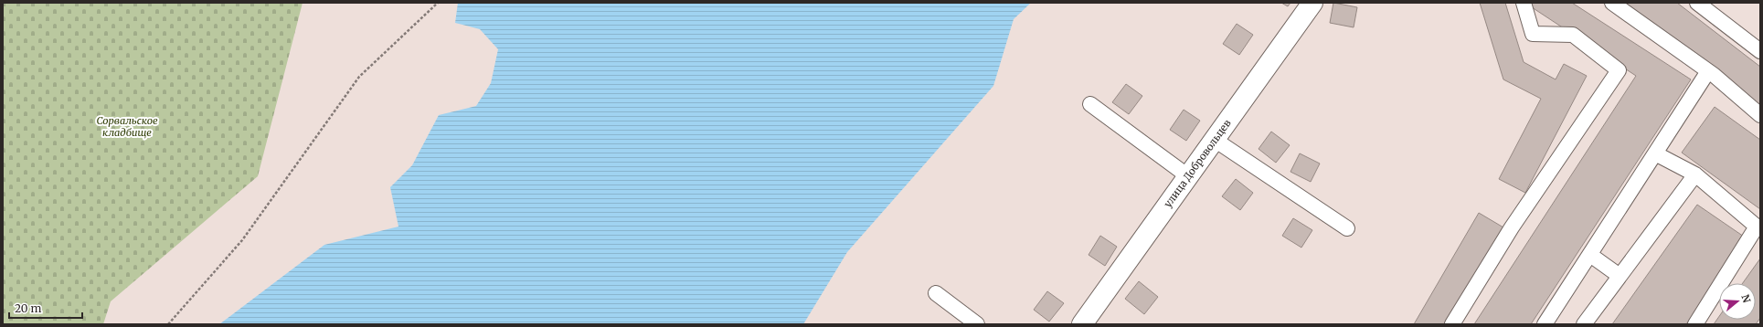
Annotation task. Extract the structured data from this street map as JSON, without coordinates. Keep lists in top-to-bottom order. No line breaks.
{"streets":{"street":["улица Добровольцев"]},"parks":["Сорвальское кладбище"],"scale_bar":"20 m","north":"right"}
